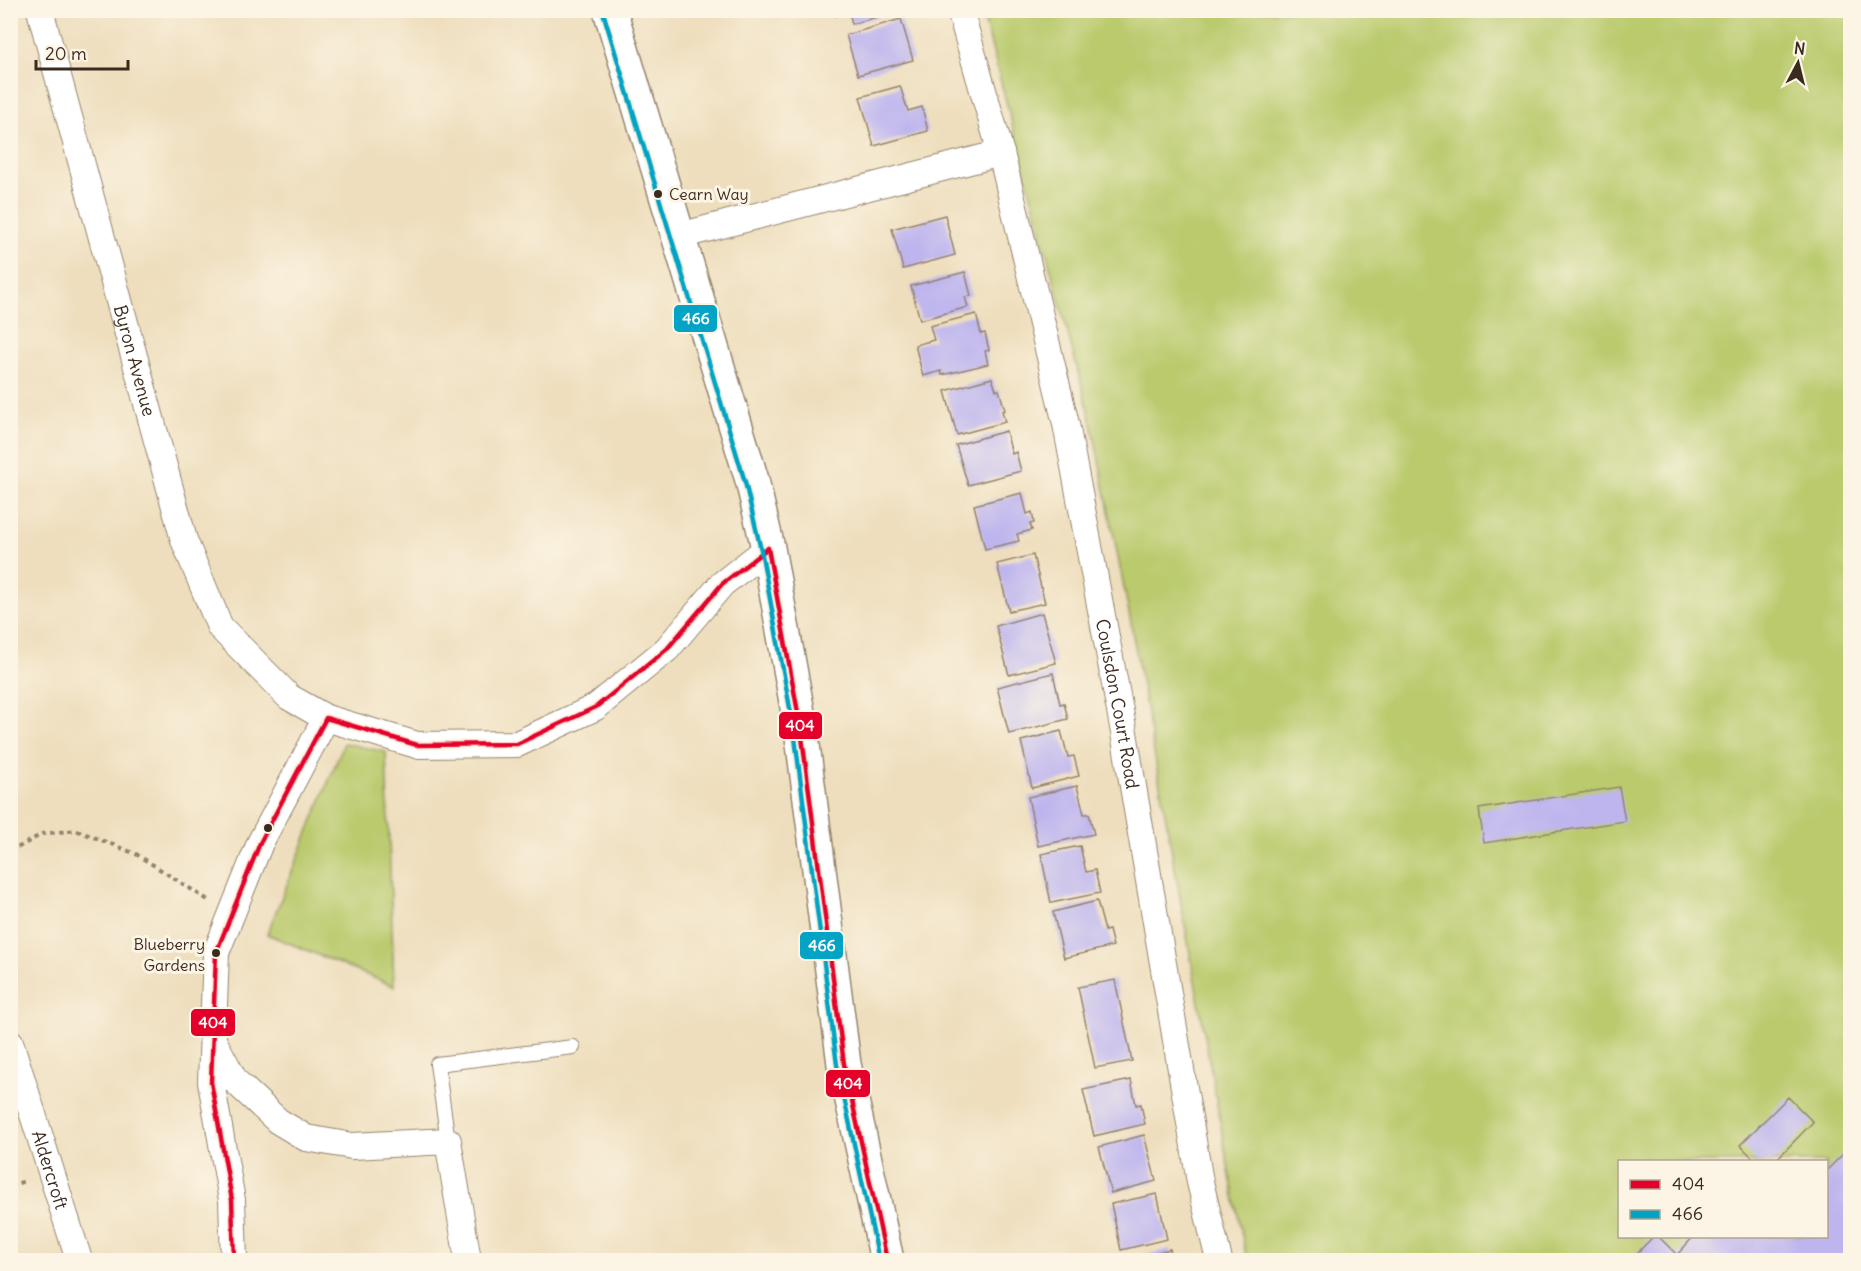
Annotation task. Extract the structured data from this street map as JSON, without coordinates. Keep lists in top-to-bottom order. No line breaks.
{"streets":{"street":["Byron Avenue","Coulsdon Court Road","Aldercroft"]},"places":["Cearn Way","Blueberry Gardens"],"lines":["transit line 466","transit line 404"],"legend":["404","466"],"scale_bar":"20 m","north":"top"}
